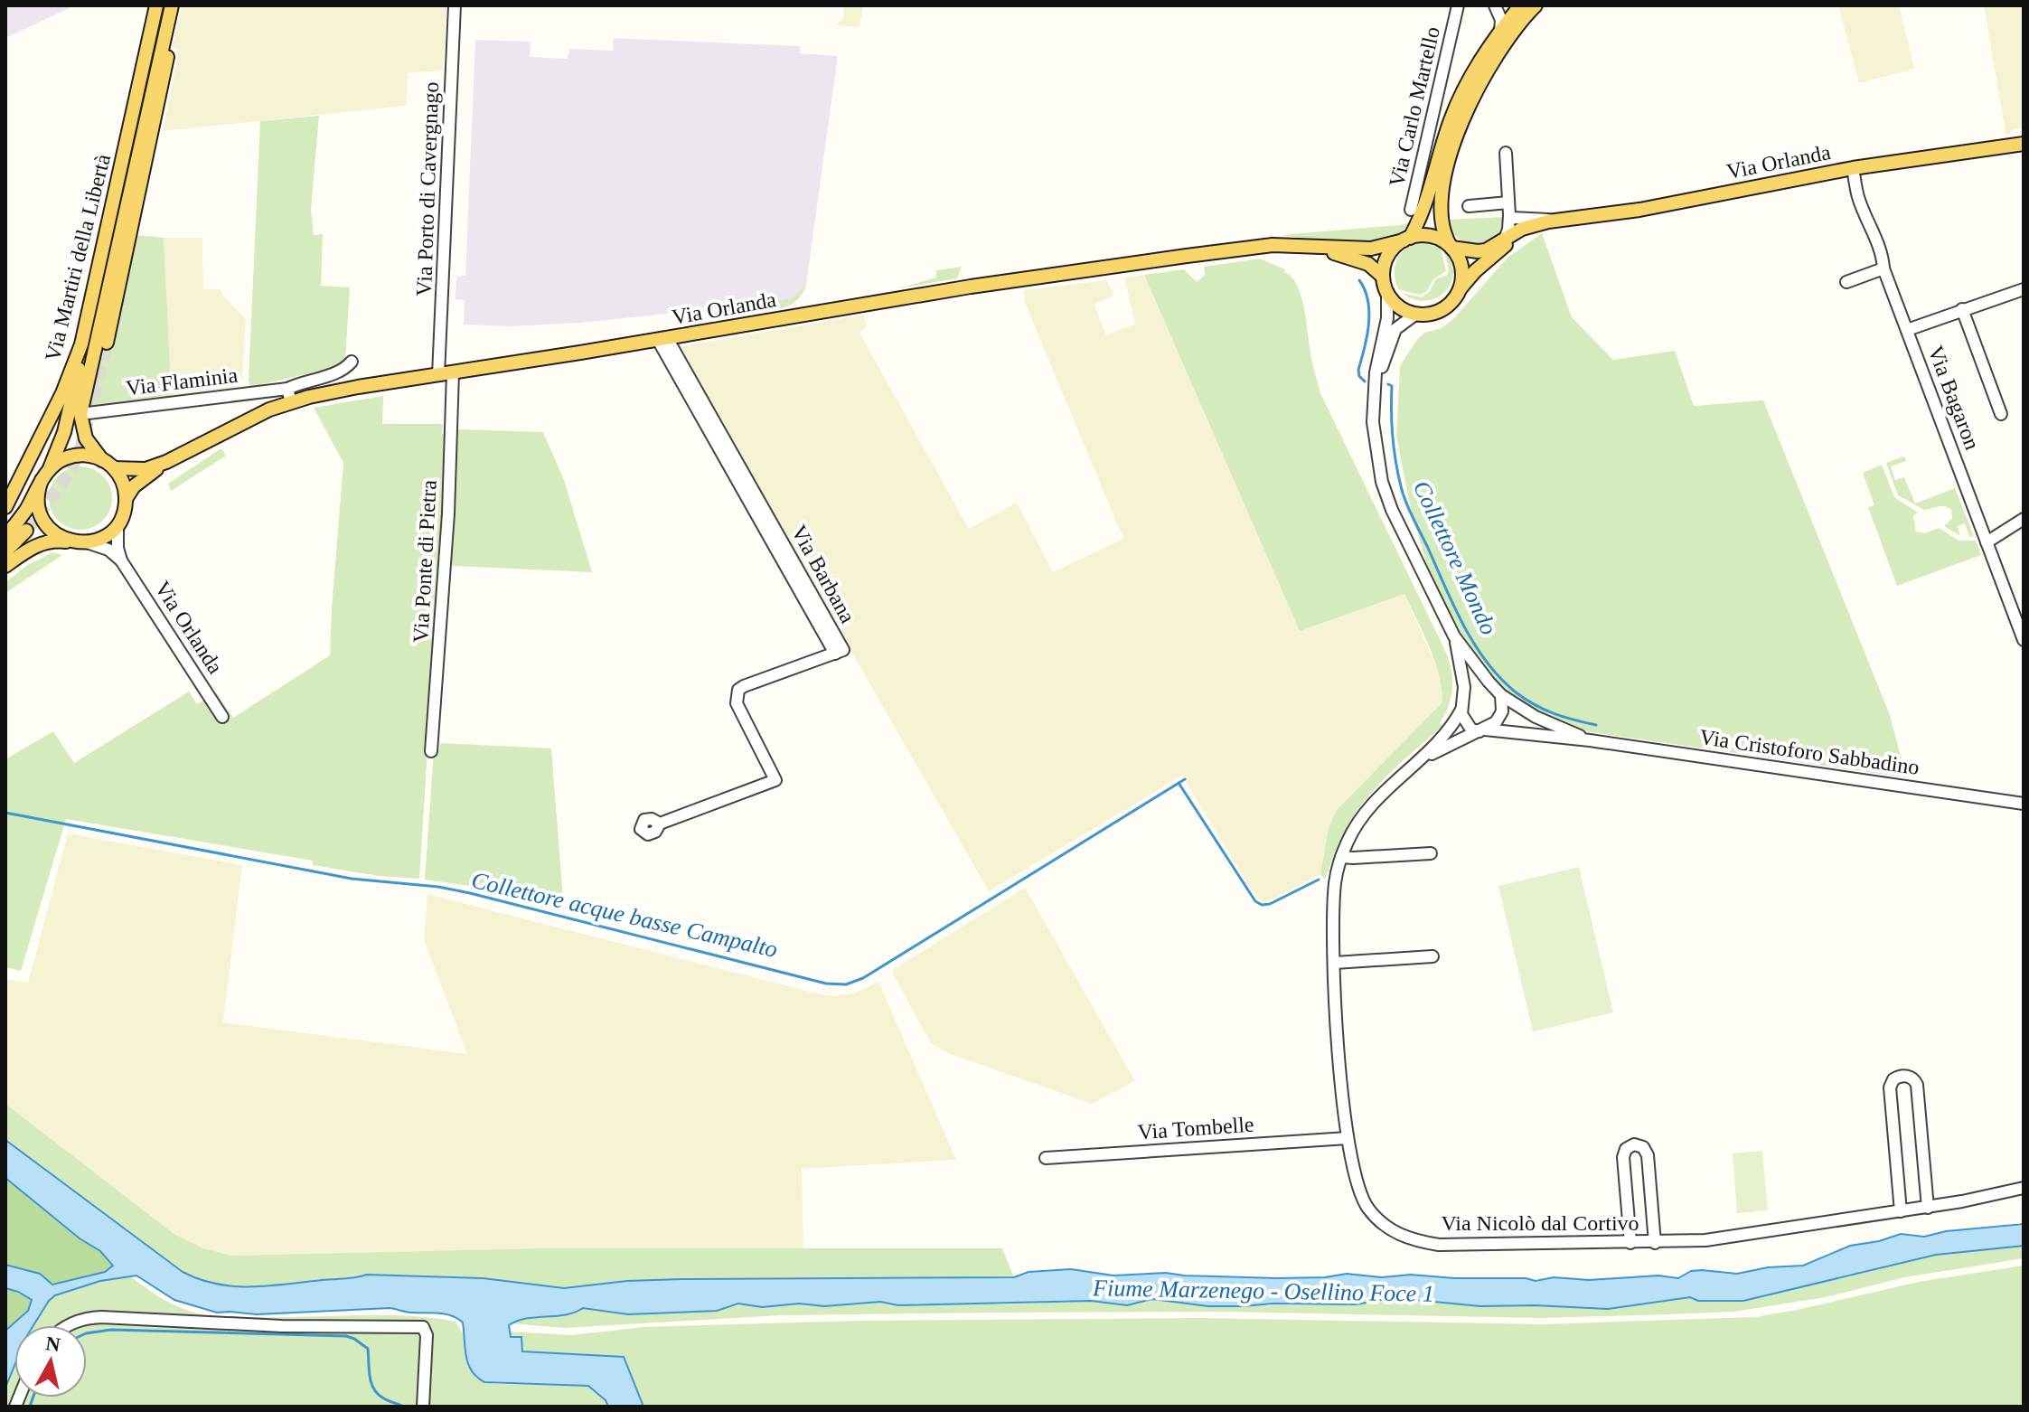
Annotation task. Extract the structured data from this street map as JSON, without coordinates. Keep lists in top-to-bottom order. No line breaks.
{"streets":{"main road":["Via Carlo Martello","Via Orlanda","Via Martiri della Libertà"],"street":["Via Porto di Cavergnago","Via Flaminia","Via Bagaron","Via Ponte di Pietra","Via Barbana","Via Cristoforo Sabbadino","Via Tombelle","Via Nicolò dal Cortivo"]},"crossings":[["Via Carlo Martello","Via Orlanda"],["Via Carlo Martello","Via Cristoforo Sabbadino"],["Via Orlanda","Via Porto di Cavergnago"],["Via Orlanda","Via Bagaron"],["Via Orlanda","Via Ponte di Pietra"],["Via Orlanda","Via Barbana"],["Via Orlanda","Via Cristoforo Sabbadino"],["Via Martiri della Libertà","Via Flaminia"],["Via Cristoforo Sabbadino","Via Nicolò dal Cortivo"],["Via Tombelle","Via Nicolò dal Cortivo"]],"water":["Collettore Mondo","Collettore acque basse Campalto","Fiume Marzenego - Osellino Foce 1"],"north":"top"}
